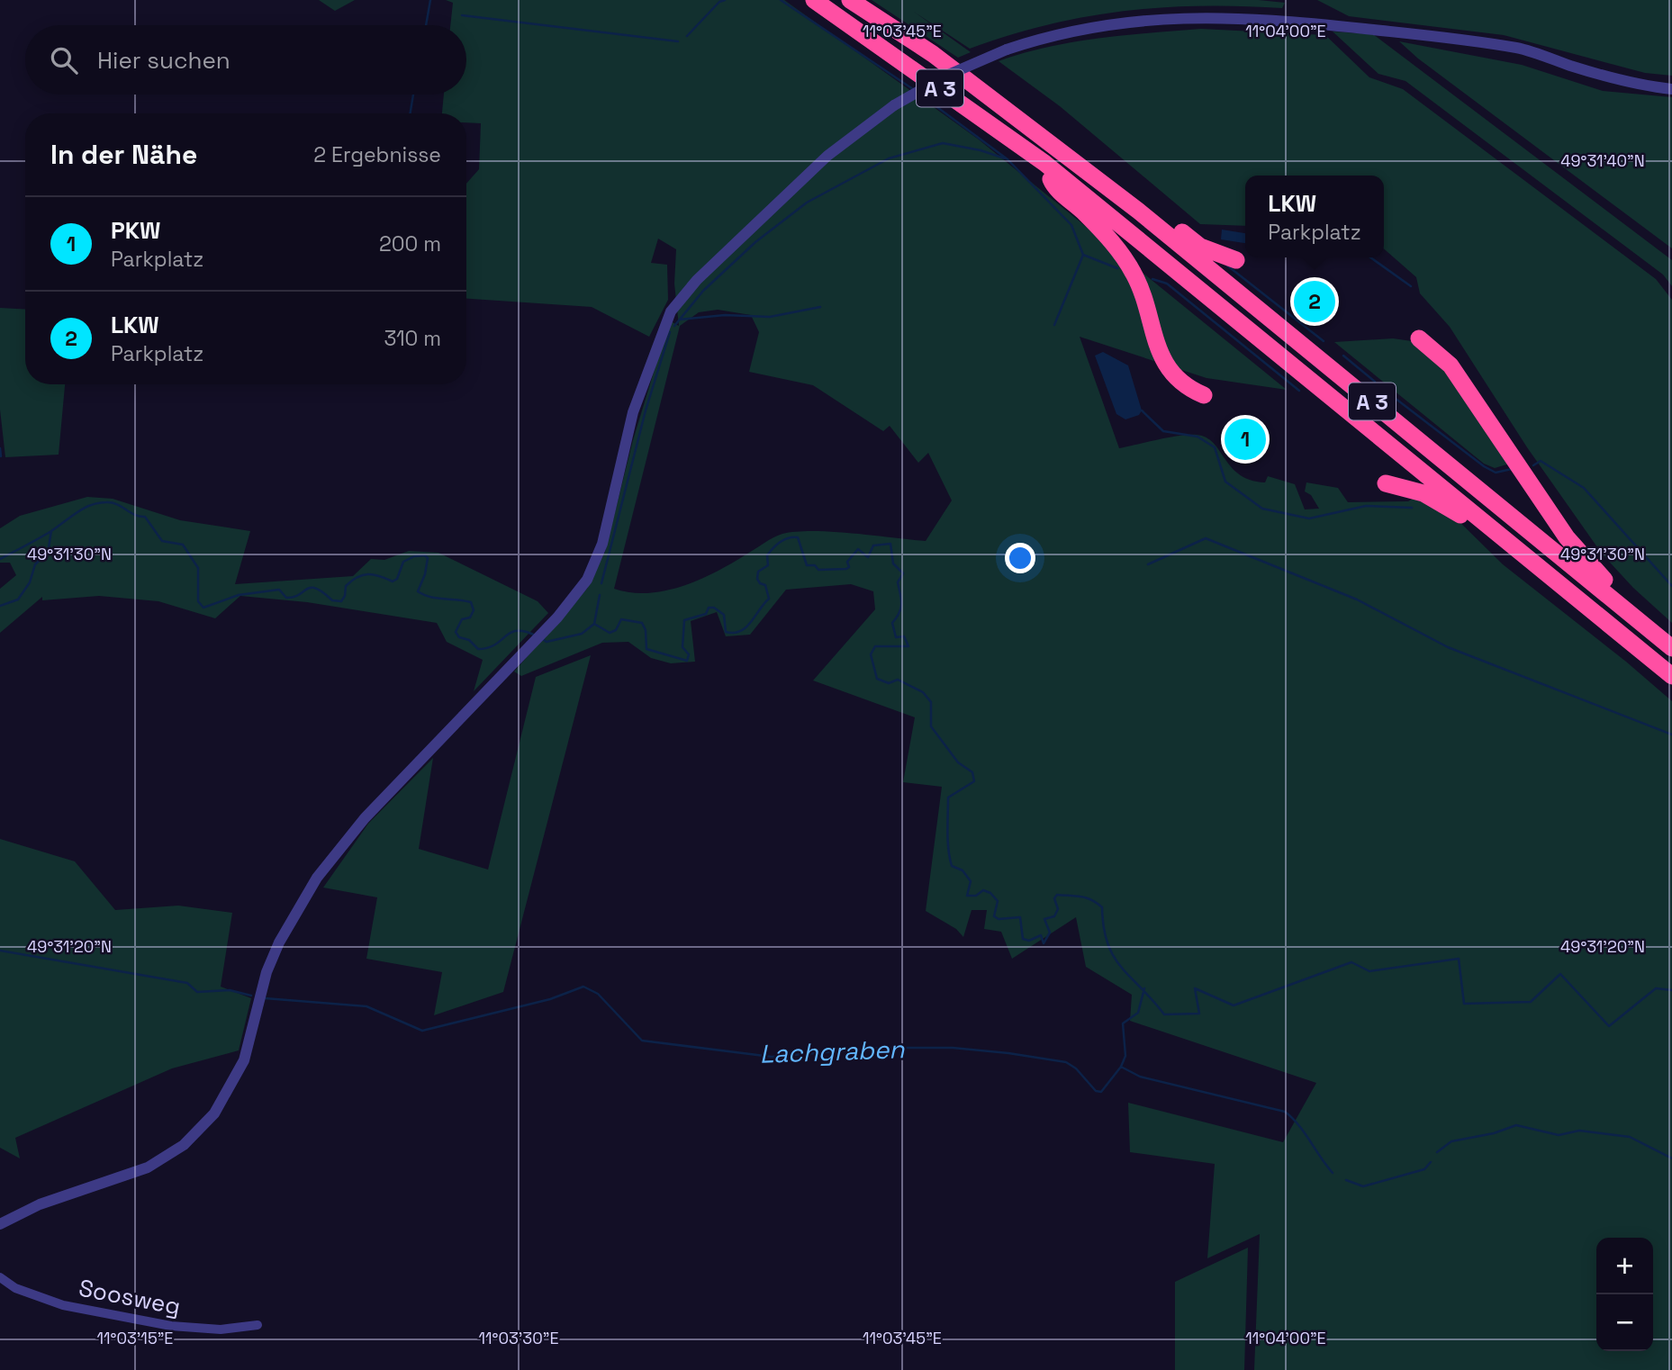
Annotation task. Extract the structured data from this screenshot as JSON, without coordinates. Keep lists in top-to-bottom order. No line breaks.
{"streets":{"highway":["A 3"],"street":["Soosweg"]},"water":["Lachgraben"],"page":{"search":"Hier suchen","heading":["In der Nähe","2 Ergebnisse"],"popup":["LKW","Parkplatz"],"list":[{"mark":"1","name":"PKW","note":"Parkplatz","value":"200 m"},{"mark":"2","name":"LKW","note":"Parkplatz","value":"310 m"}],"pins":["2","1"],"map_buttons":["+","−"]},"coordinates":["11°03'45\"E","11°04'00\"E","49°31'40\"N","49°31'30\"N","49°31'20\"N","11°03'15\"E","11°03'30\"E"]}
